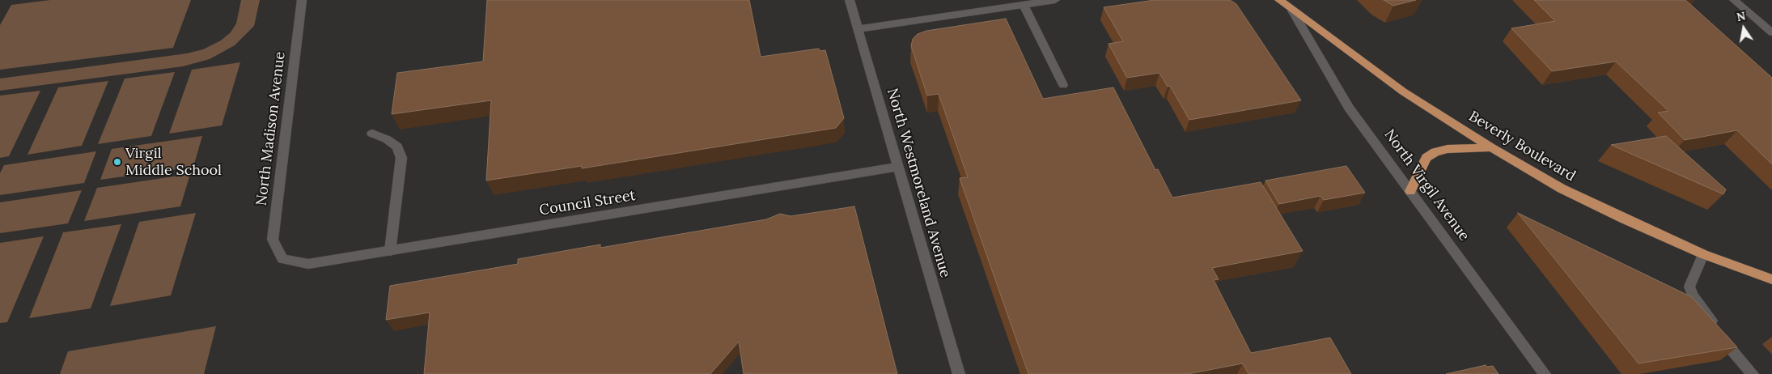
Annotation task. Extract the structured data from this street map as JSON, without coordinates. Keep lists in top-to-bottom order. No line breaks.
{"streets":{"main road":["Beverly Boulevard"],"street":["North Madison Avenue","North Westmoreland Avenue","North Virgil Avenue","Council Street"]},"crossings":[["North Madison Avenue","Council Street"],["Beverly Boulevard","North Virgil Avenue"],["North Westmoreland Avenue","Council Street"]],"places":["Virgil Middle School"],"north":"top"}
